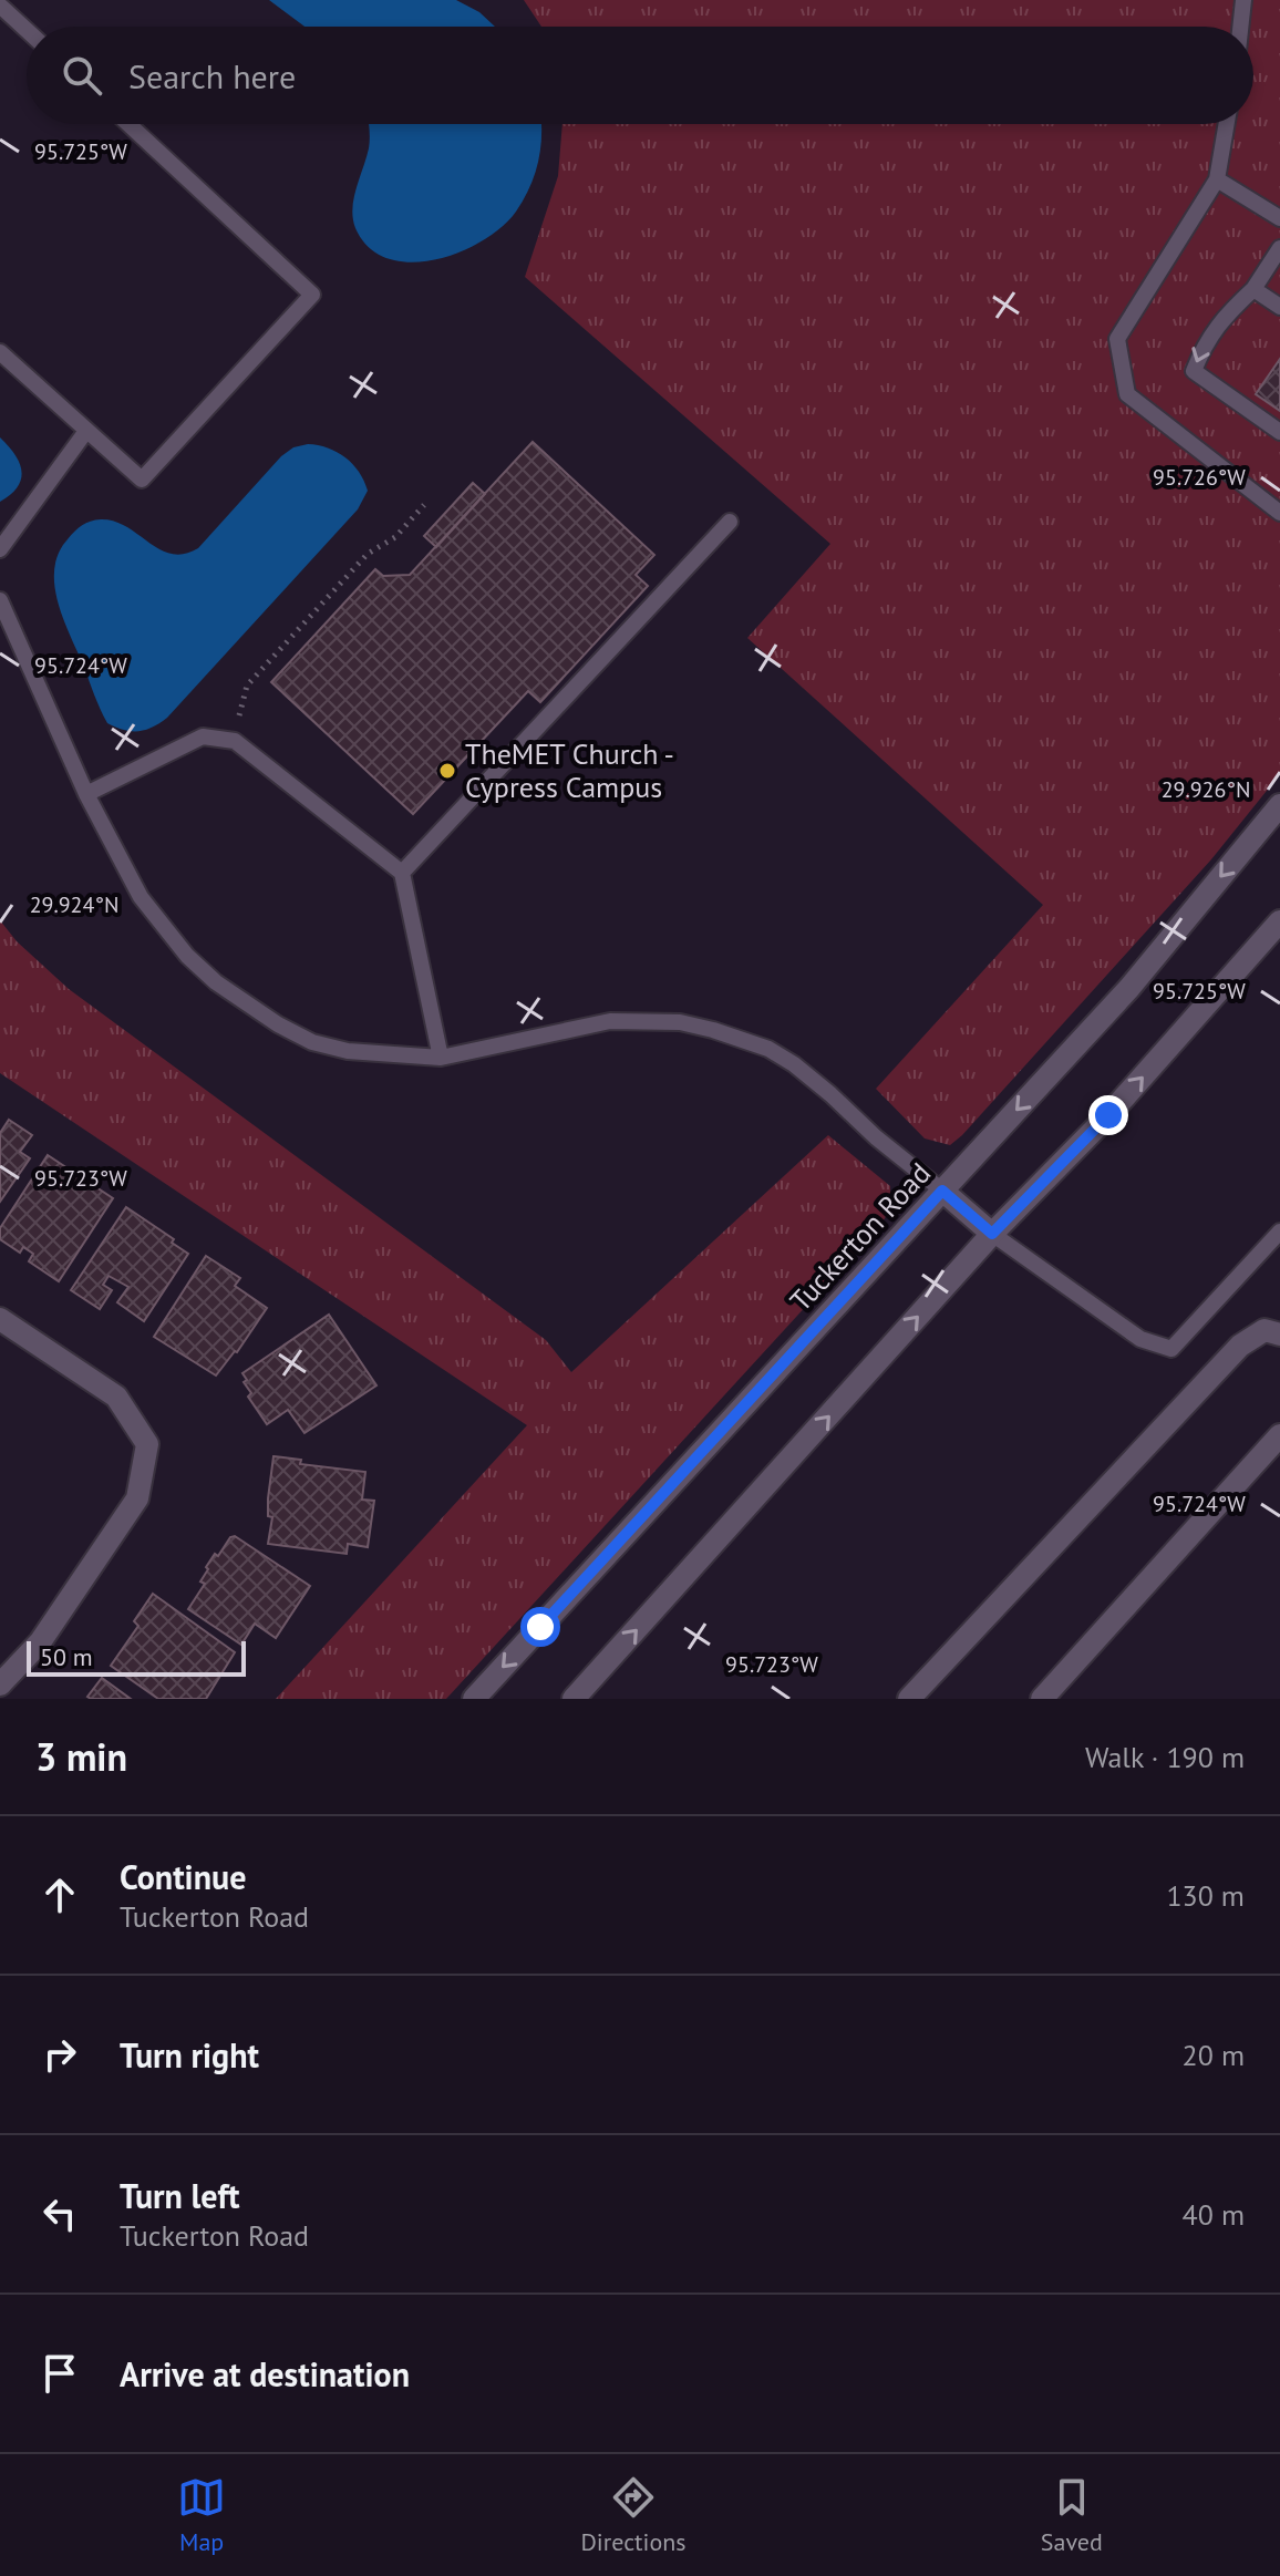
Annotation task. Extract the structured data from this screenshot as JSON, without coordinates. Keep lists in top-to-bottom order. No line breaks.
{"streets":{"main road":["Tuckerton Road"]},"places":["TheMET Church - Cypress Campus"],"scale_bar":"50 m","page":{"search":"Search here","scale":"50 m","heading":["3 min","Walk · 190 m"],"list":[["Continue","Tuckerton Road","130 m"],["Turn right","20 m"],["Turn left","Tuckerton Road","40 m"],"Arrive at destination"],"nav":["Map","Directions","Saved"]},"coordinates":["95.725°W","95.726°W","95.724°W","29.926°N","29.924°N","95.723°W"]}
